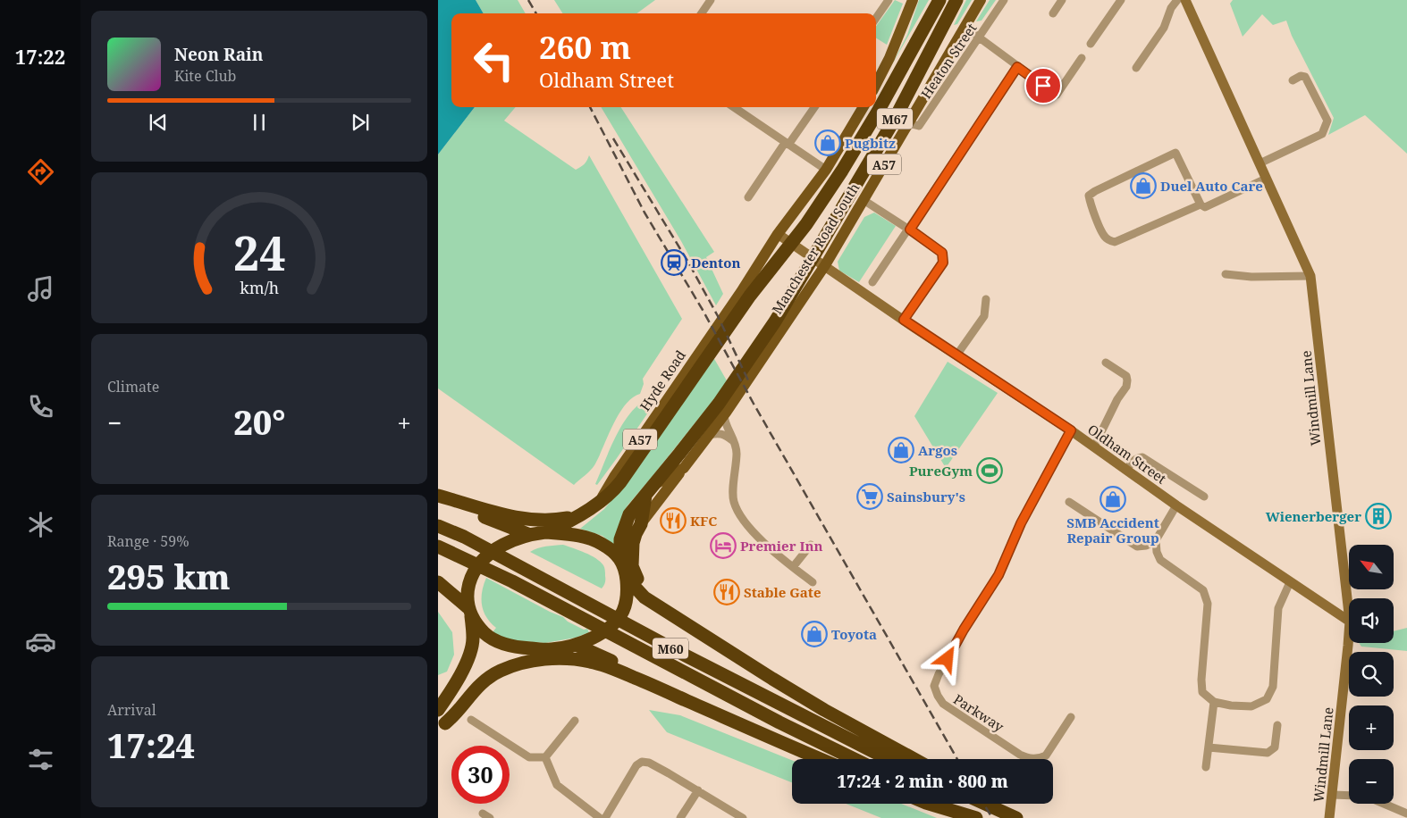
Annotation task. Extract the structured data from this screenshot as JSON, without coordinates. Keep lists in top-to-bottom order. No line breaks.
{"streets":{"highway":["M67","A57","M60"],"main road":["Manchester Road South","Hyde Road"],"street":["Heaton Street","Windmill Lane","Oldham Street","Parkway"]},"crossings":[["Heaton Street","Manchester Road South"],["M67","A57"],["M67","Manchester Road South"],["M67","Hyde Road"],["A57","Manchester Road South"],["A57","M60"],["Manchester Road South","Oldham Street"],["Hyde Road","Oldham Street"],["Oldham Street","Parkway"]],"places":{"shop":["Pugbitz","Duel Auto Care","Argos","SMB Accident Repair Group","Toyota"],"station":["Denton"],"sports":["PureGym"],"supermarket":["Sainsbury's"],"building":["Wienerberger"],"restaurant":["KFC","Stable Gate"],"hotel":["Premier Inn"]},"north":"top left","page":{"tabs":"17:22","turn":["260 m","Oldham Street"],"song":["Neon Rain","Kite Club"],"tile":["Climate",["Range · 59%","295 km"],["Arrival","17:24"]],"heat":["−","20°","+"],"map_buttons":["+","−"],"limit":"30","trip":"17:24 · 2 min · 800 m","gauge":["24","km/h"]}}
